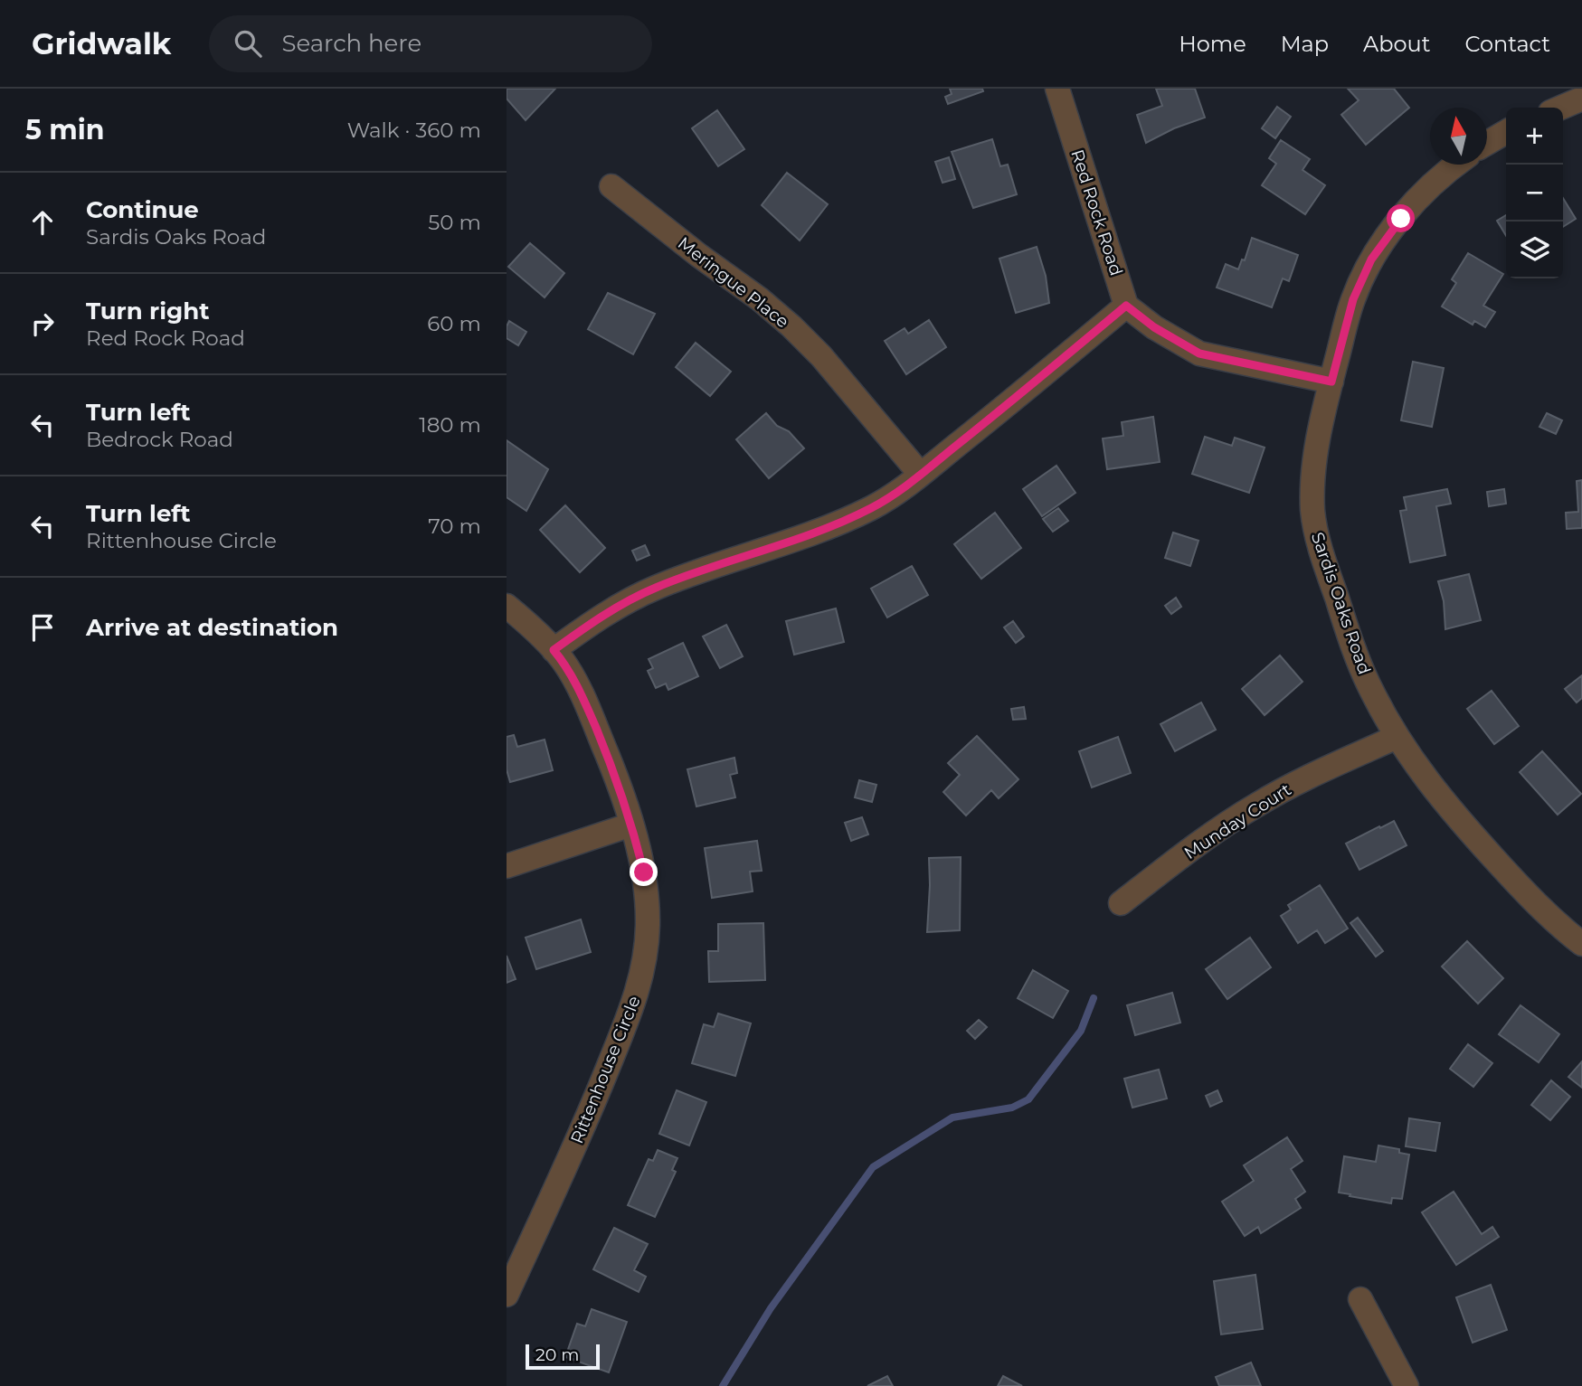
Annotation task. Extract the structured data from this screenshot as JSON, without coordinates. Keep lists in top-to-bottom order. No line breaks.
{"streets":{"street":["Red Rock Road","Meringue Place","Sardis Oaks Road","Munday Court","Rittenhouse Circle"]},"crossings":[["Sardis Oaks Road","Munday Court"]],"scale_bar":"20 m","north":"top","page":{"header":"Gridwalk","search":"Search here","nav":["Home","Map","About","Contact"],"heading":["5 min","Walk · 360 m"],"map_buttons":["+","−"],"list":[["Continue","Sardis Oaks Road","50 m"],["Turn right","Red Rock Road","60 m"],["Turn left","Bedrock Road","180 m"],["Turn left","Rittenhouse Circle","70 m"],"Arrive at destination"],"scale":"20 m"}}
